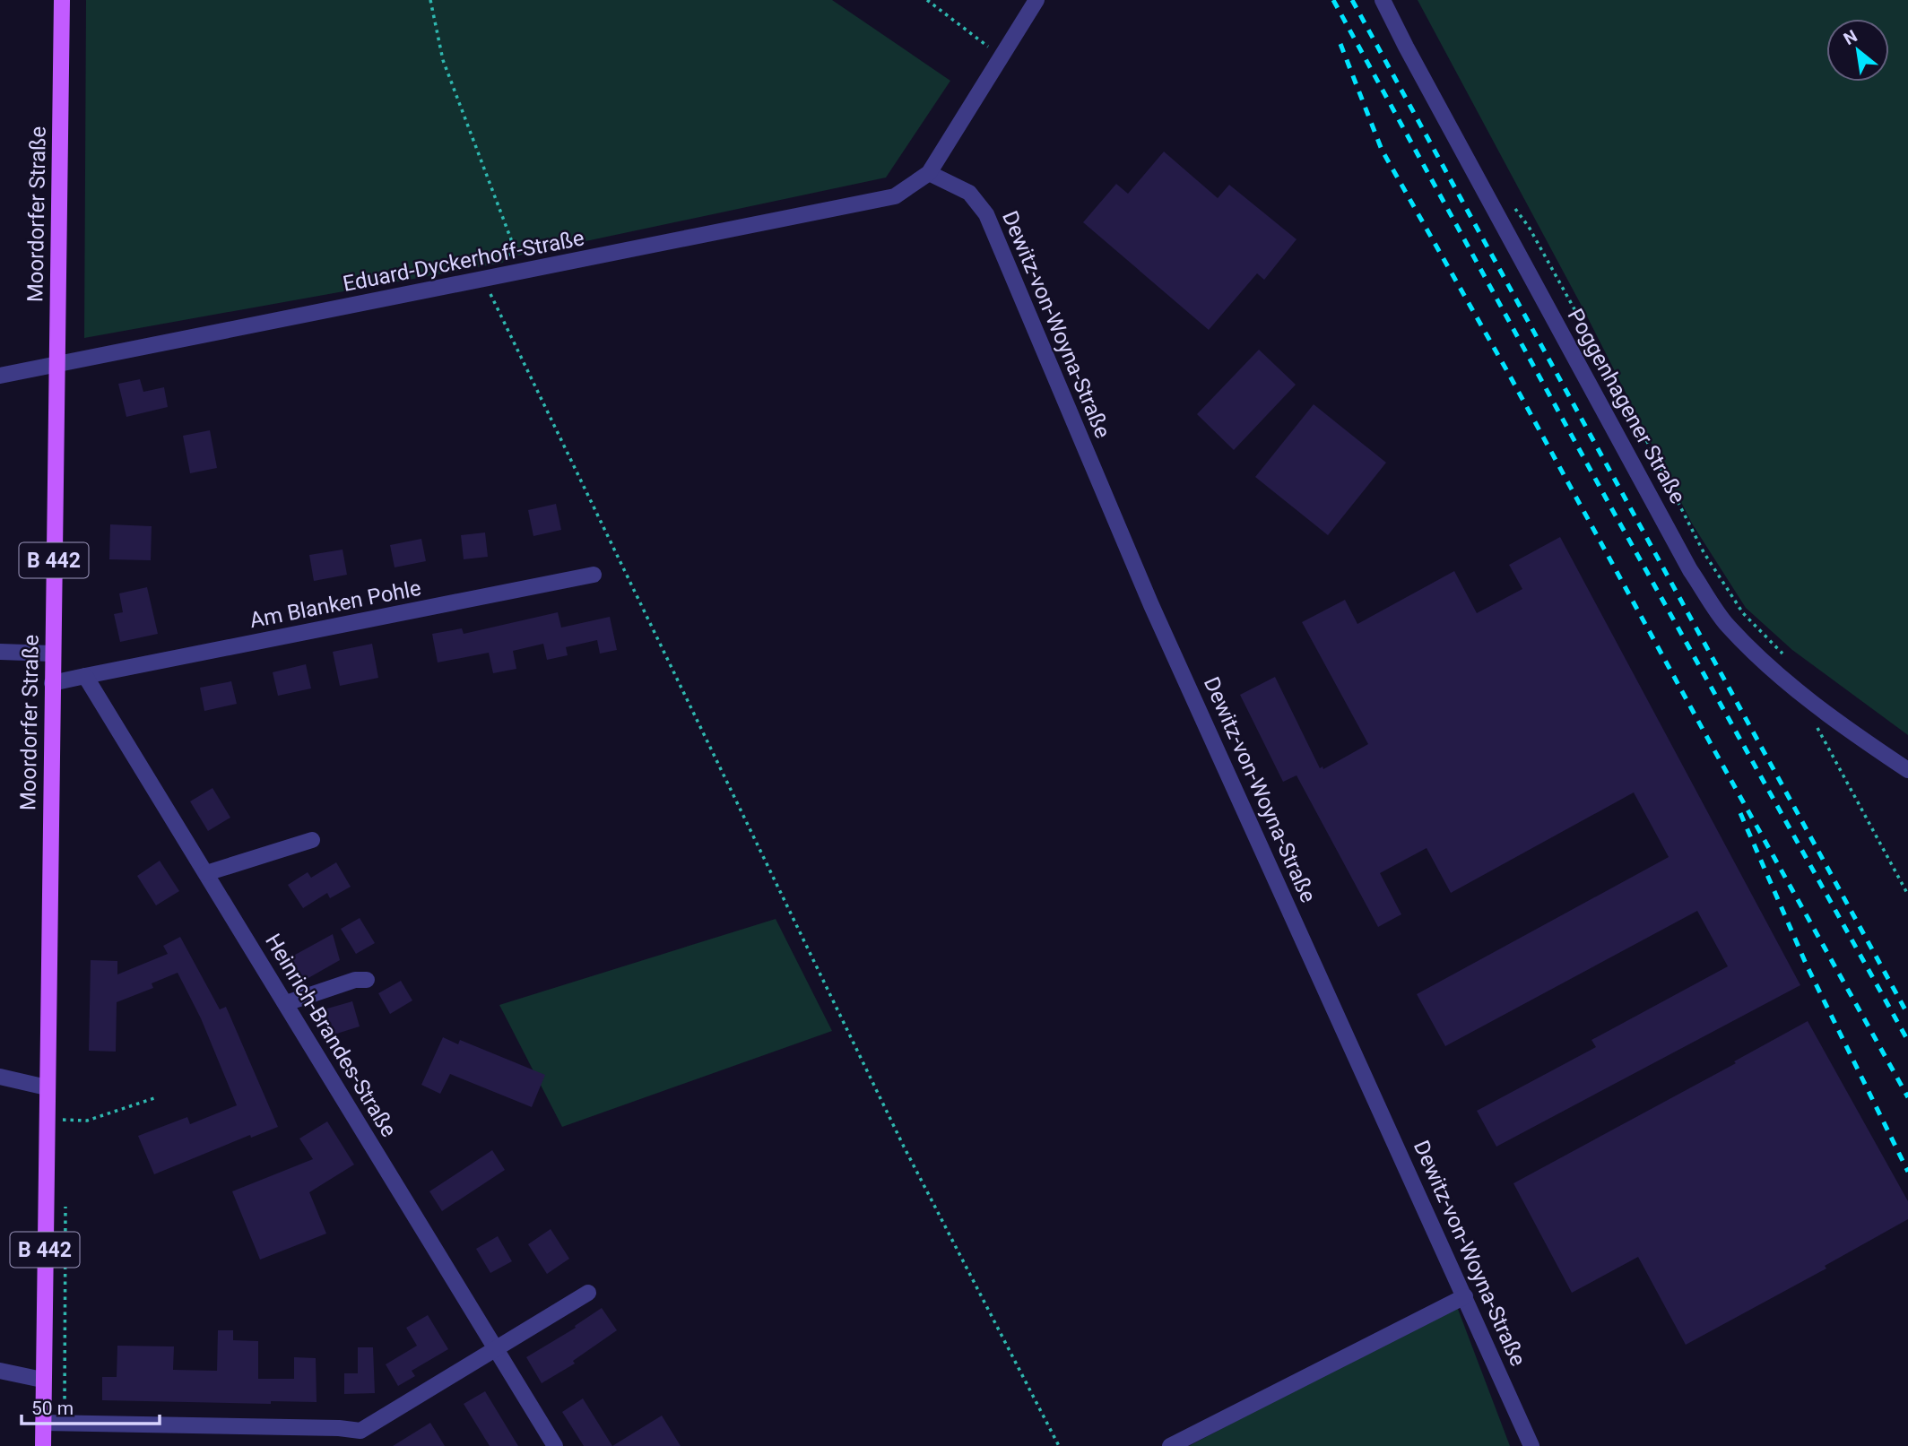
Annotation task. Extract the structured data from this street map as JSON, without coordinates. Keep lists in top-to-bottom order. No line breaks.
{"streets":{"main road":["Moordorfer Straße","B 442"],"street":["Eduard-Dyckerhoff-Straße","Dewitz-von-Woyna-Straße","Poggenhagener Straße","Am Blanken Pohle","Heinrich-Brandes-Straße"]},"crossings":[["Moordorfer Straße","Eduard-Dyckerhoff-Straße"],["Eduard-Dyckerhoff-Straße","Dewitz-von-Woyna-Straße"],["Am Blanken Pohle","Heinrich-Brandes-Straße"]],"scale_bar":"50 m","north":"top left"}
